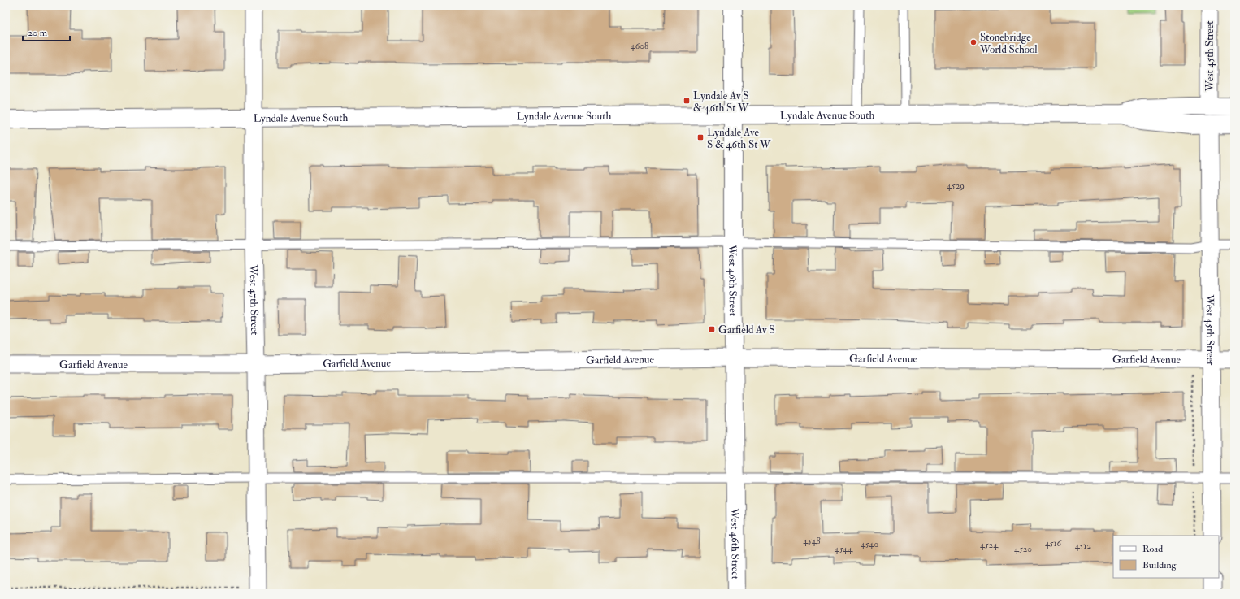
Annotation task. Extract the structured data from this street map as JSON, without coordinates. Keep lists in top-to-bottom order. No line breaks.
{"streets":{"main road":["Lyndale Avenue South","West 46th Street"],"street":["West 45th Street","West 47th Street","Garfield Avenue"]},"crossings":[["West 45th Street","Lyndale Avenue South"],["West 45th Street","Garfield Avenue"],["Lyndale Avenue South","West 46th Street"],["Lyndale Avenue South","West 47th Street"],["West 46th Street","Garfield Avenue"],["West 47th Street","Garfield Avenue"]],"places":{"other":["Stonebridge World School"],"transit":["Lyndale Av S & 46th St W","Lyndale Ave S & 46th St W","Garfield Av S"]},"house_numbers":["4608","4529","4548","4516","4540","4524","4512","4544","4520"],"legend":["Road","Building"],"scale_bar":"20 m"}
